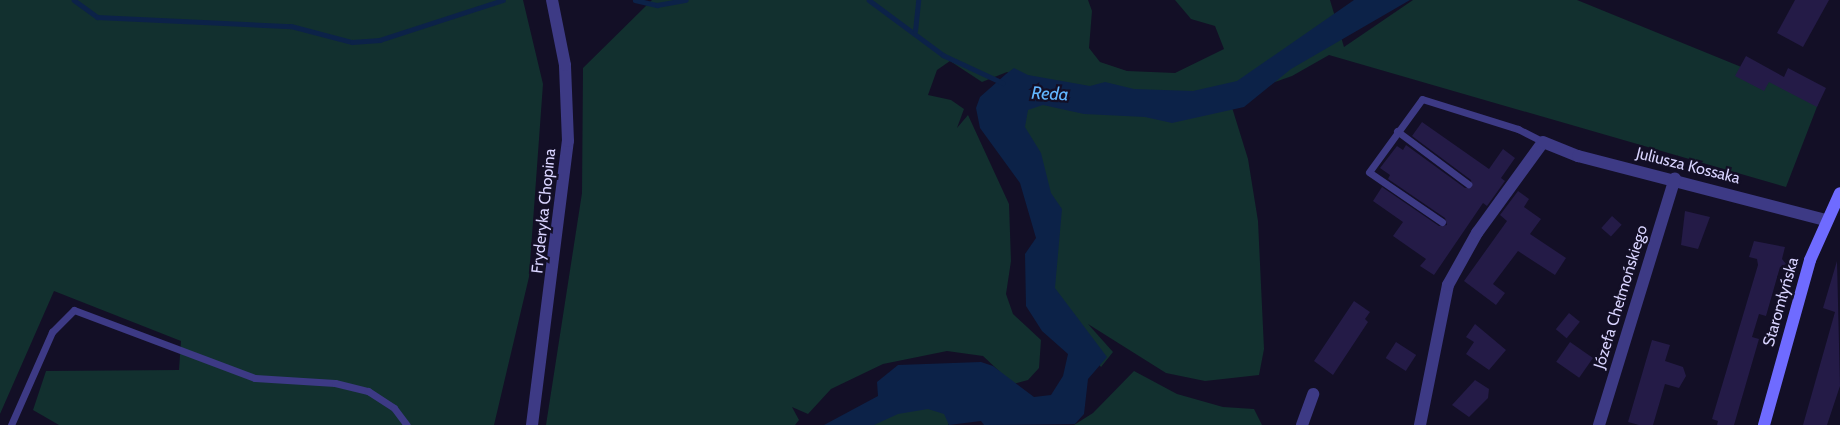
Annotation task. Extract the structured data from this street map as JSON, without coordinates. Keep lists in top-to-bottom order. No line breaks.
{"streets":{"main road":["Staromłyńska"],"street":["Juliusza Kossaka","Fryderyka Chopina","Józefa Chełmońskiego"]},"crossings":[["Juliusza Kossaka","Józefa Chełmońskiego"],["Juliusza Kossaka","Staromłyńska"]],"water":["Reda"]}
